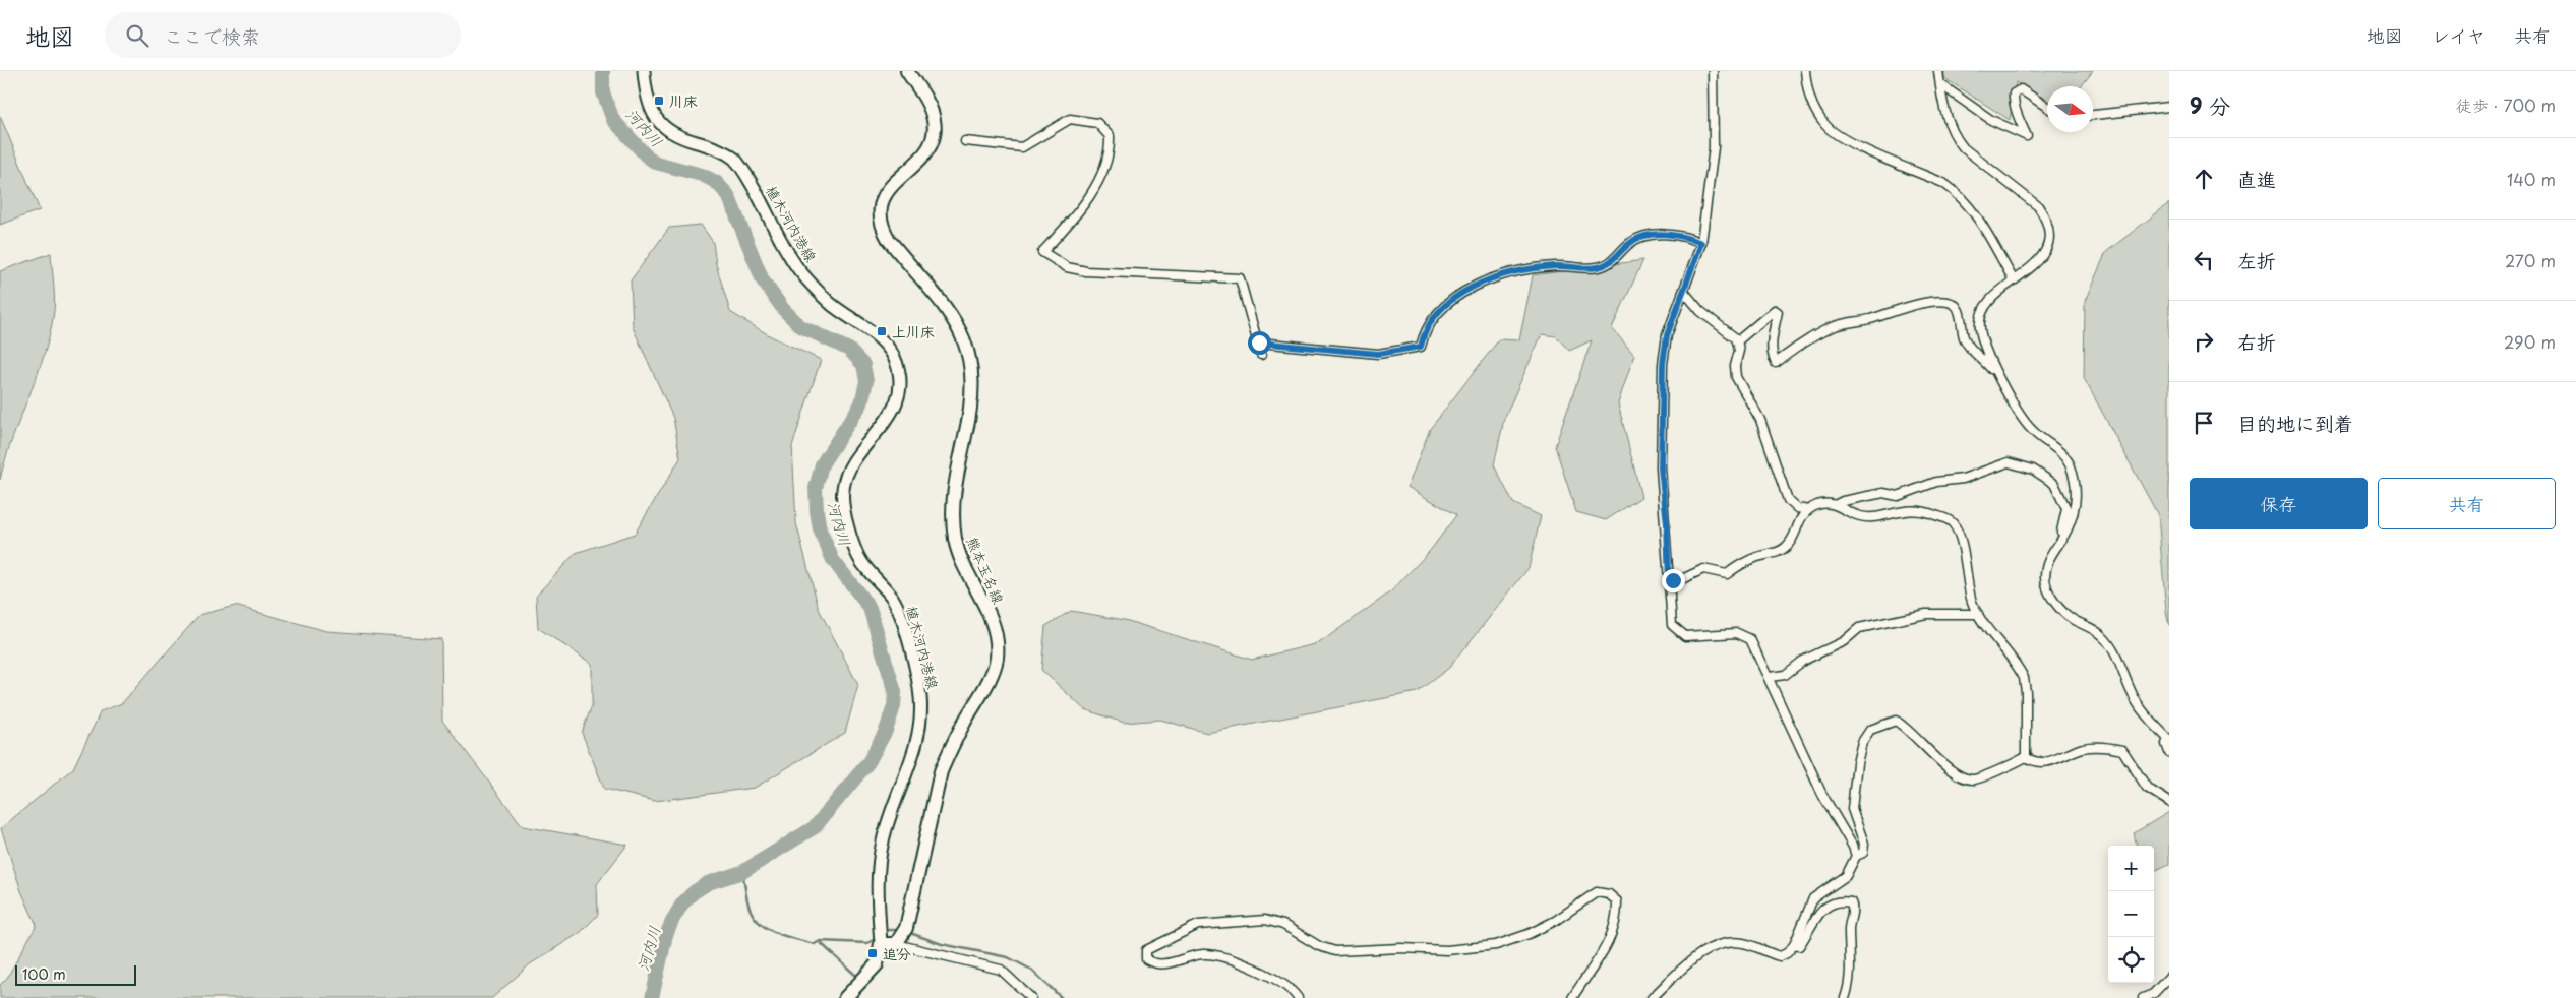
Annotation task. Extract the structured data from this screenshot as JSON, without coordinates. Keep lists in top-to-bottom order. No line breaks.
{"streets":{"main road":["植木河内港線","熊本玉名線"]},"water":["河内川"],"places":{"transit":["川床","上川床","追分"]},"scale_bar":"100 m","north":"right","page":{"header":"地図","search":"ここで検索","nav":["地図","レイヤ","共有"],"heading":["9 分","徒歩 · 700 m"],"list":[["直進","140 m"],["左折","270 m"],["右折","290 m"],"目的地に到着"],"buttons":["保存","共有"],"map_buttons":["+","−"],"scale":"100 m"}}
